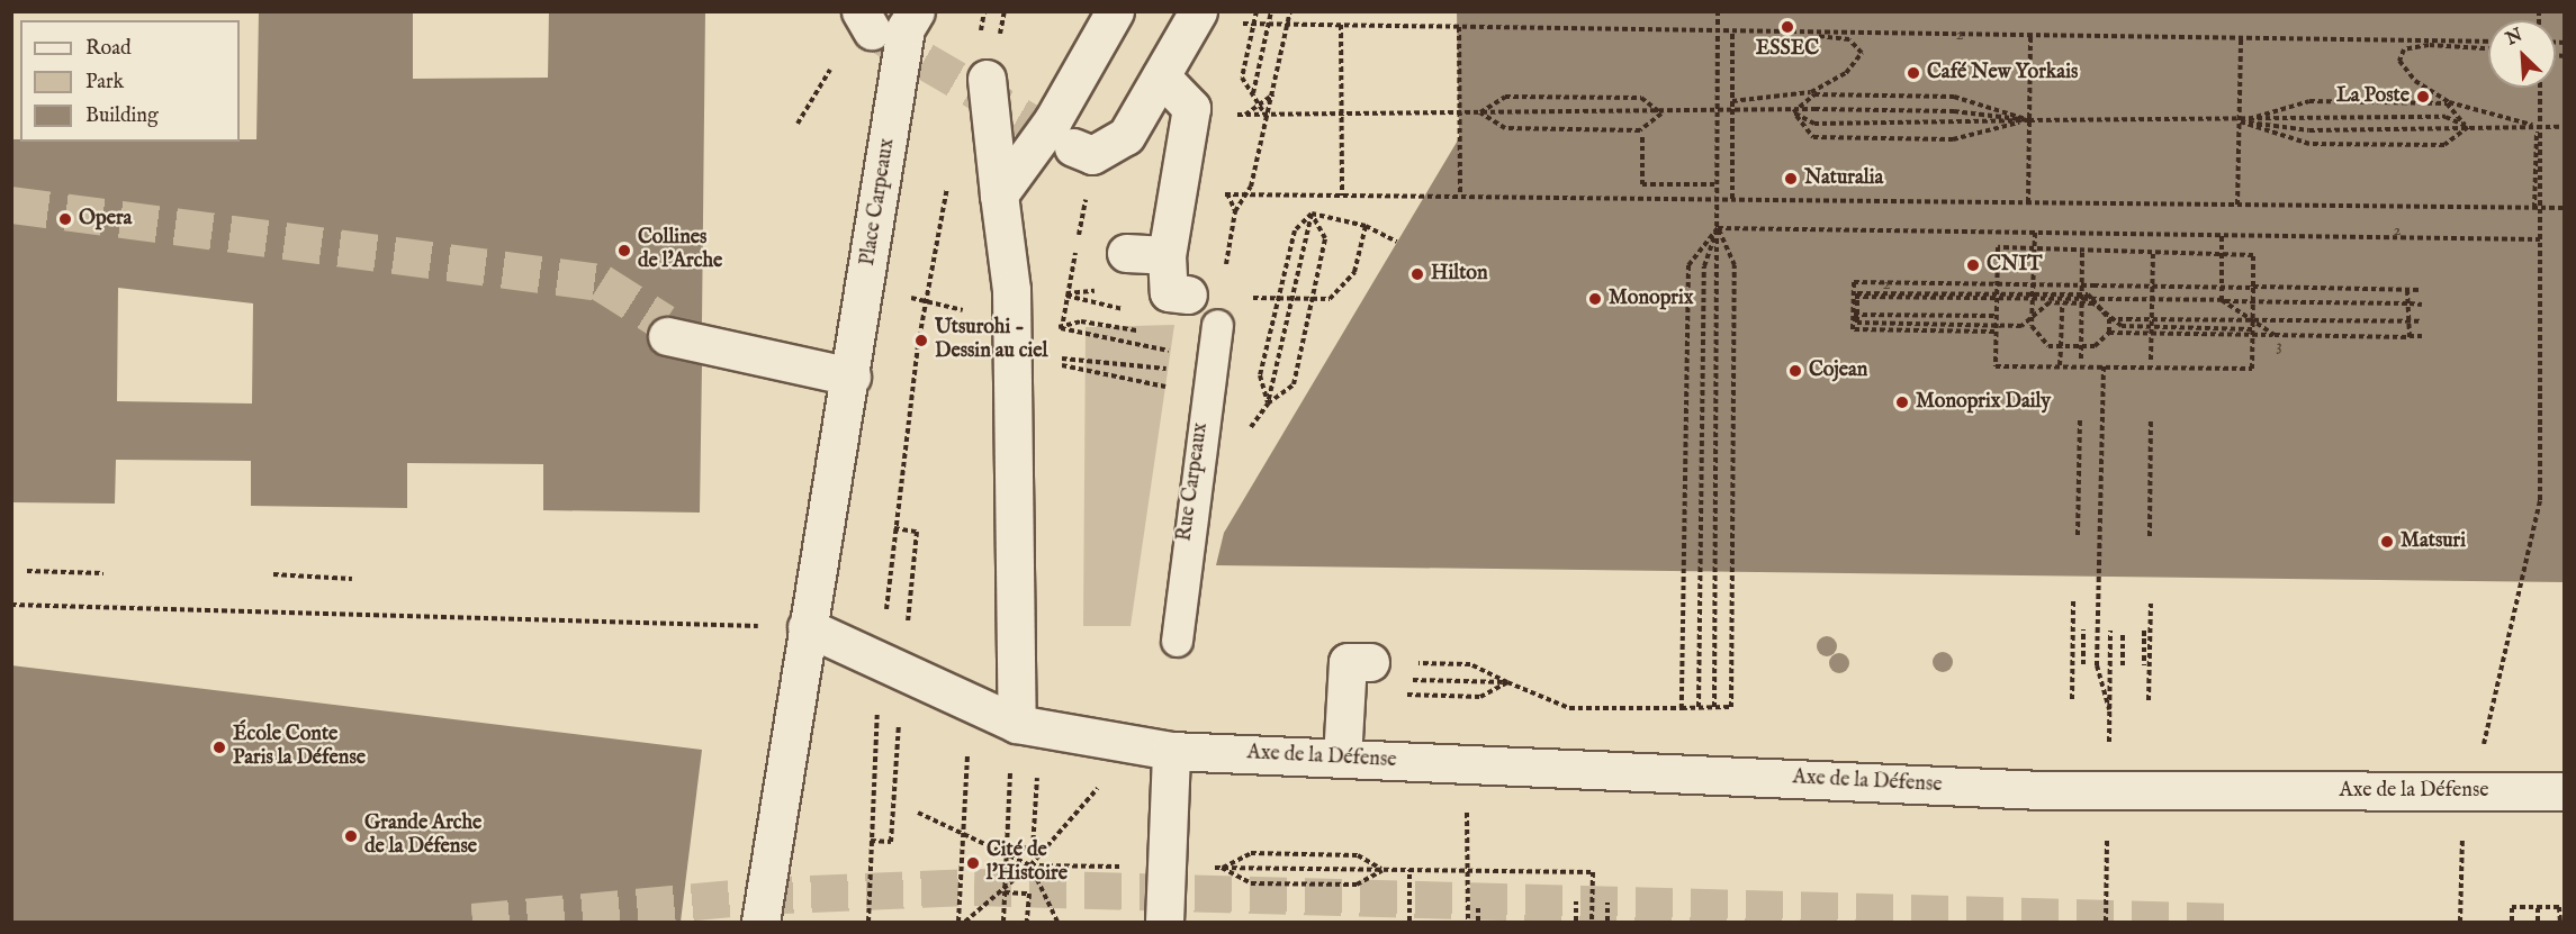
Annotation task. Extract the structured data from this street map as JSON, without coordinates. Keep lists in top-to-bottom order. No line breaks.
{"streets":{"street":["Place Carpeaux","Axe de la Défense"],"lane":["Rue Carpeaux"]},"crossings":[["Place Carpeaux","Axe de la Défense"]],"places":["ESSEC","Café New Yorkais","La Poste","Naturalia","Opera","Collines de l'Arche","CNIT","Hilton","Monoprix","Utsurohi - Dessin au ciel","Cojean","Monoprix Daily","Matsuri","École Conte Paris la Défense","Grande Arche de la Défense","Cité de l'Histoire"],"house_numbers":["2","2","2","3"],"legend":["Road","Park","Building"],"north":"top left"}
